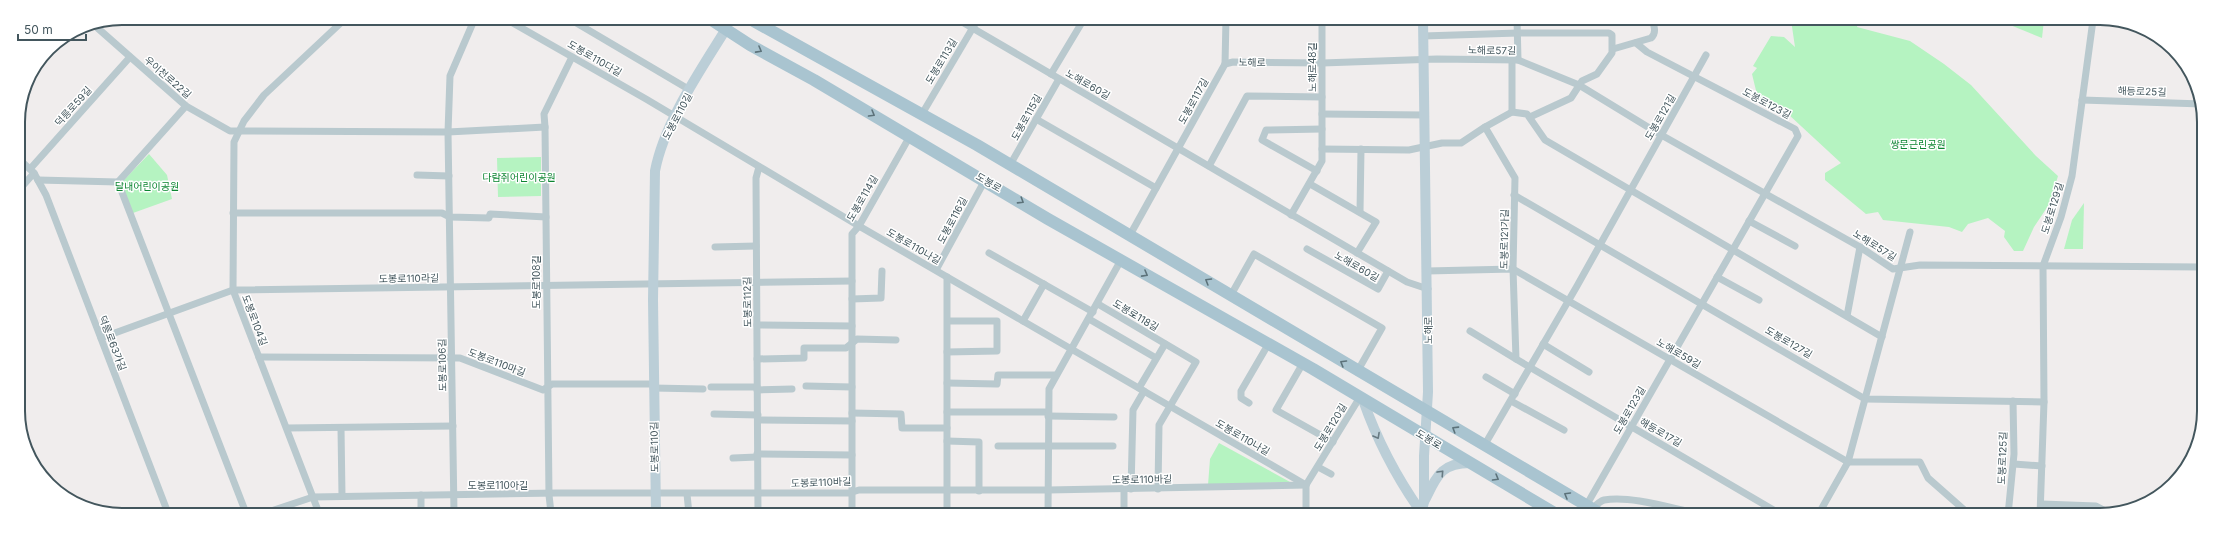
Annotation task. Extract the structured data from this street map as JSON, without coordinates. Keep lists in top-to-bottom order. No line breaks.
{"streets":{"main road":["노해로","도봉로110길","도봉로"],"street":["노해로57길","도봉로110다길","도봉로113길","노해로48길","우이천로22길","노해로60길","해등로25길","도봉로117길","도봉로123길","덕릉로59길","도봉로115길","도봉로121길","도봉로114길","도봉로129길","도봉로116길","도봉로121가길","도봉로110나길","도봉로110라길","도봉로108길","도봉로112길","도봉로118길","도봉로104길","도봉로127길","덕릉로63가길","노해로59길","도봉로110마길","도봉로106길","도봉로120길","해등로17길","도봉로125길","도봉로110바길","도봉로110아길"]},"crossings":[["노해로57길","노해로"],["노해로57길","도봉로123길"],["노해로57길","도봉로121길"],["노해로57길","도봉로129길"],["도봉로110다길","도봉로110길"],["도봉로110다길","도봉로110나길"],["도봉로110다길","도봉로108길"],["도봉로113길","노해로60길"],["노해로","노해로48길"],["노해로","노해로60길"],["노해로","도봉로117길"],["노해로","도봉로"],["노해로","노해로59길"],["노해로48길","노해로60길"],["우이천로22길","덕릉로59길"],["우이천로22길","도봉로104길"],["노해로60길","도봉로117길"],["노해로60길","도봉로115길"],["해등로25길","도봉로129길"],["도봉로123길","도봉로121길"],["도봉로123길","도봉로127길"],["도봉로123길","노해로59길"],["도봉로123길","해등로17길"],["덕릉로59길","덕릉로63가길"],["도봉로110길","도봉로"],["도봉로110길","도봉로110나길"],["도봉로110길","도봉로110라길"],["도봉로110길","도봉로110마길"],["도봉로110길","도봉로110바길"],["도봉로110길","도봉로110아길"],["도봉로121길","노해로59길"],["도봉로121길","해등로17길"],["도봉로","도봉로114길"],["도봉로","도봉로116길"],["도봉로","도봉로118길"],["도봉로","도봉로120길"],["도봉로114길","도봉로110나길"],["도봉로114길","도봉로110바길"],["도봉로116길","도봉로110나길"],["도봉로121가길","노해로59길"],["도봉로110나길","도봉로112길"],["도봉로110나길","도봉로118길"],["도봉로110나길","도봉로120길"],["도봉로110나길","도봉로110바길"],["도봉로110라길","도봉로108길"],["도봉로110라길","도봉로104길"],["도봉로110라길","덕릉로63가길"],["도봉로110라길","도봉로106길"],["도봉로108길","도봉로110마길"],["도봉로108길","도봉로110아길"],["도봉로112길","도봉로110바길"],["도봉로118길","도봉로110바길"],["도봉로104길","도봉로110마길"],["도봉로104길","도봉로110아길"],["도봉로110마길","도봉로106길"],["도봉로106길","도봉로110아길"],["도봉로120길","도봉로110바길"],["도봉로110바길","도봉로110아길"]],"parks":["쌍문근린공원","다람쥐어린이공원","달내어린이공원"],"scale_bar":"50 m"}
